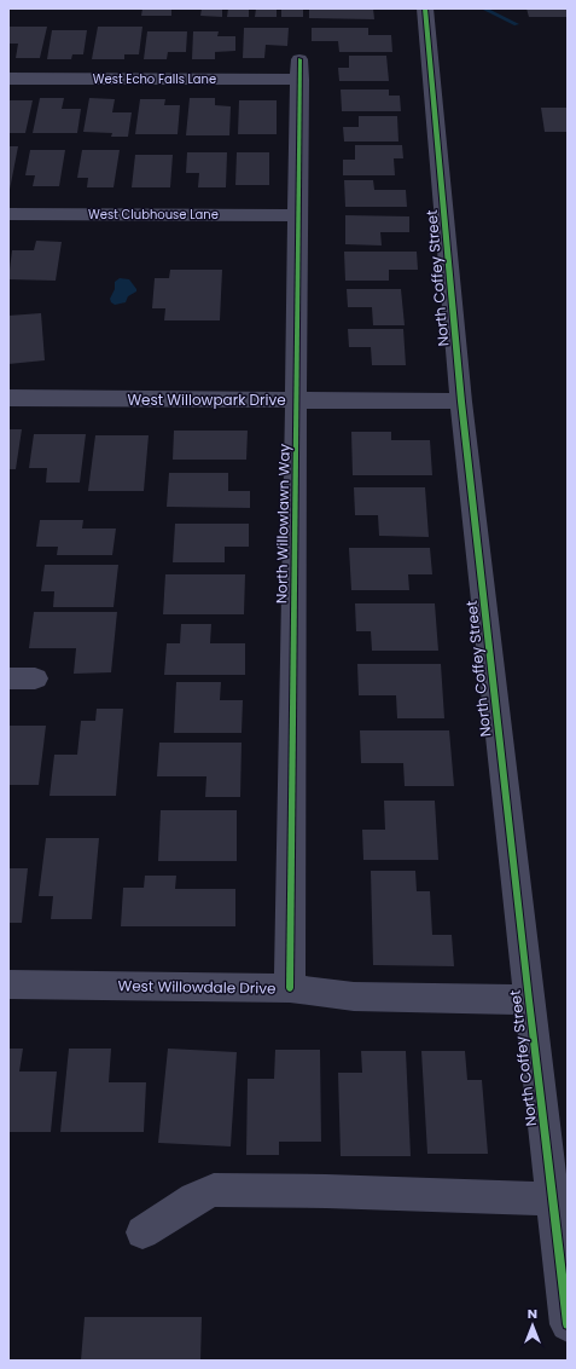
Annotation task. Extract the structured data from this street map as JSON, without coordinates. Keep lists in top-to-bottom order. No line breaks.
{"streets":{"street":["West Echo Falls Lane","West Clubhouse Lane","North Coffey Street","West Willowpark Drive","North Willowlawn Way","West Willowdale Drive"]},"crossings":[["West Echo Falls Lane","North Willowlawn Way"],["West Clubhouse Lane","North Willowlawn Way"],["North Coffey Street","West Willowpark Drive"],["North Coffey Street","West Willowdale Drive"],["West Willowpark Drive","North Willowlawn Way"],["North Willowlawn Way","West Willowdale Drive"]],"north":"top"}
